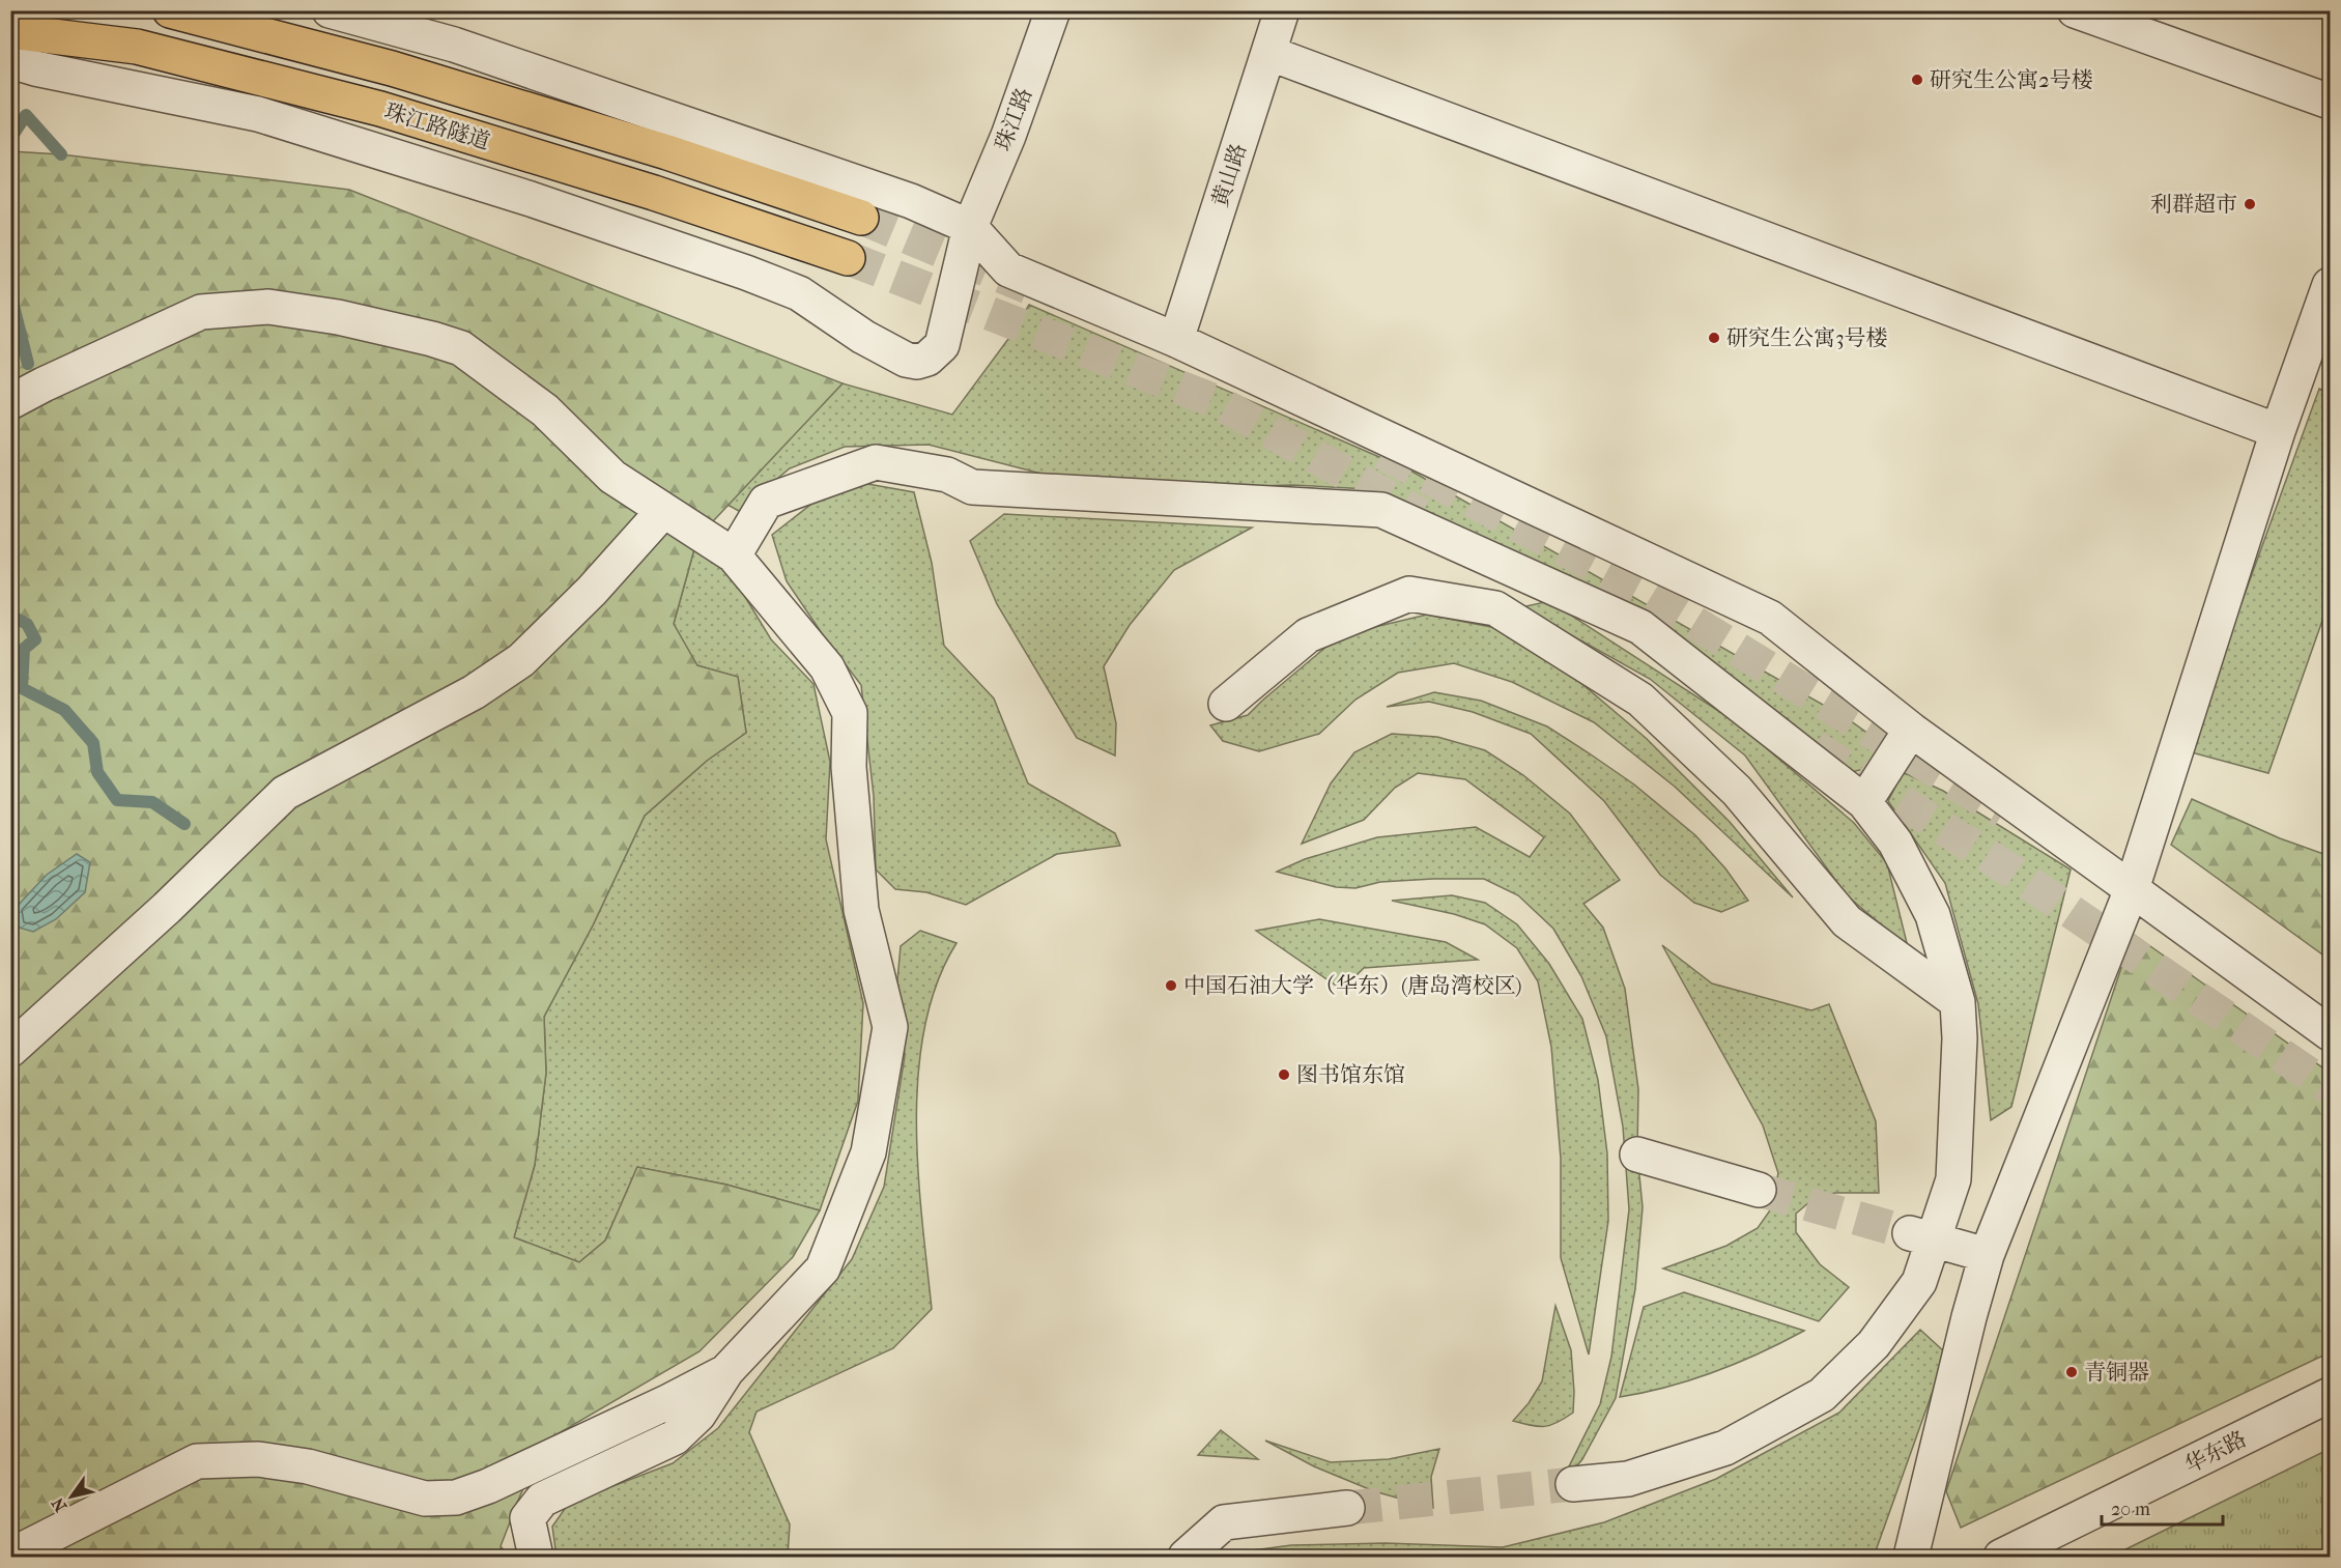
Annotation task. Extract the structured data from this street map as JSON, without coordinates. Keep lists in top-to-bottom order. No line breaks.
{"streets":{"main road":["珠江路隧道"],"street":["珠江路","黄山路","华东路"]},"crossings":[["珠江路","珠江路隧道"]],"places":["研究生公寓2号楼","利群超市","研究生公寓3号楼","中国石油大学（华东）(唐岛湾校区)","图书馆东馆","青铜器"],"scale_bar":"20 m","north":"bottom left"}
